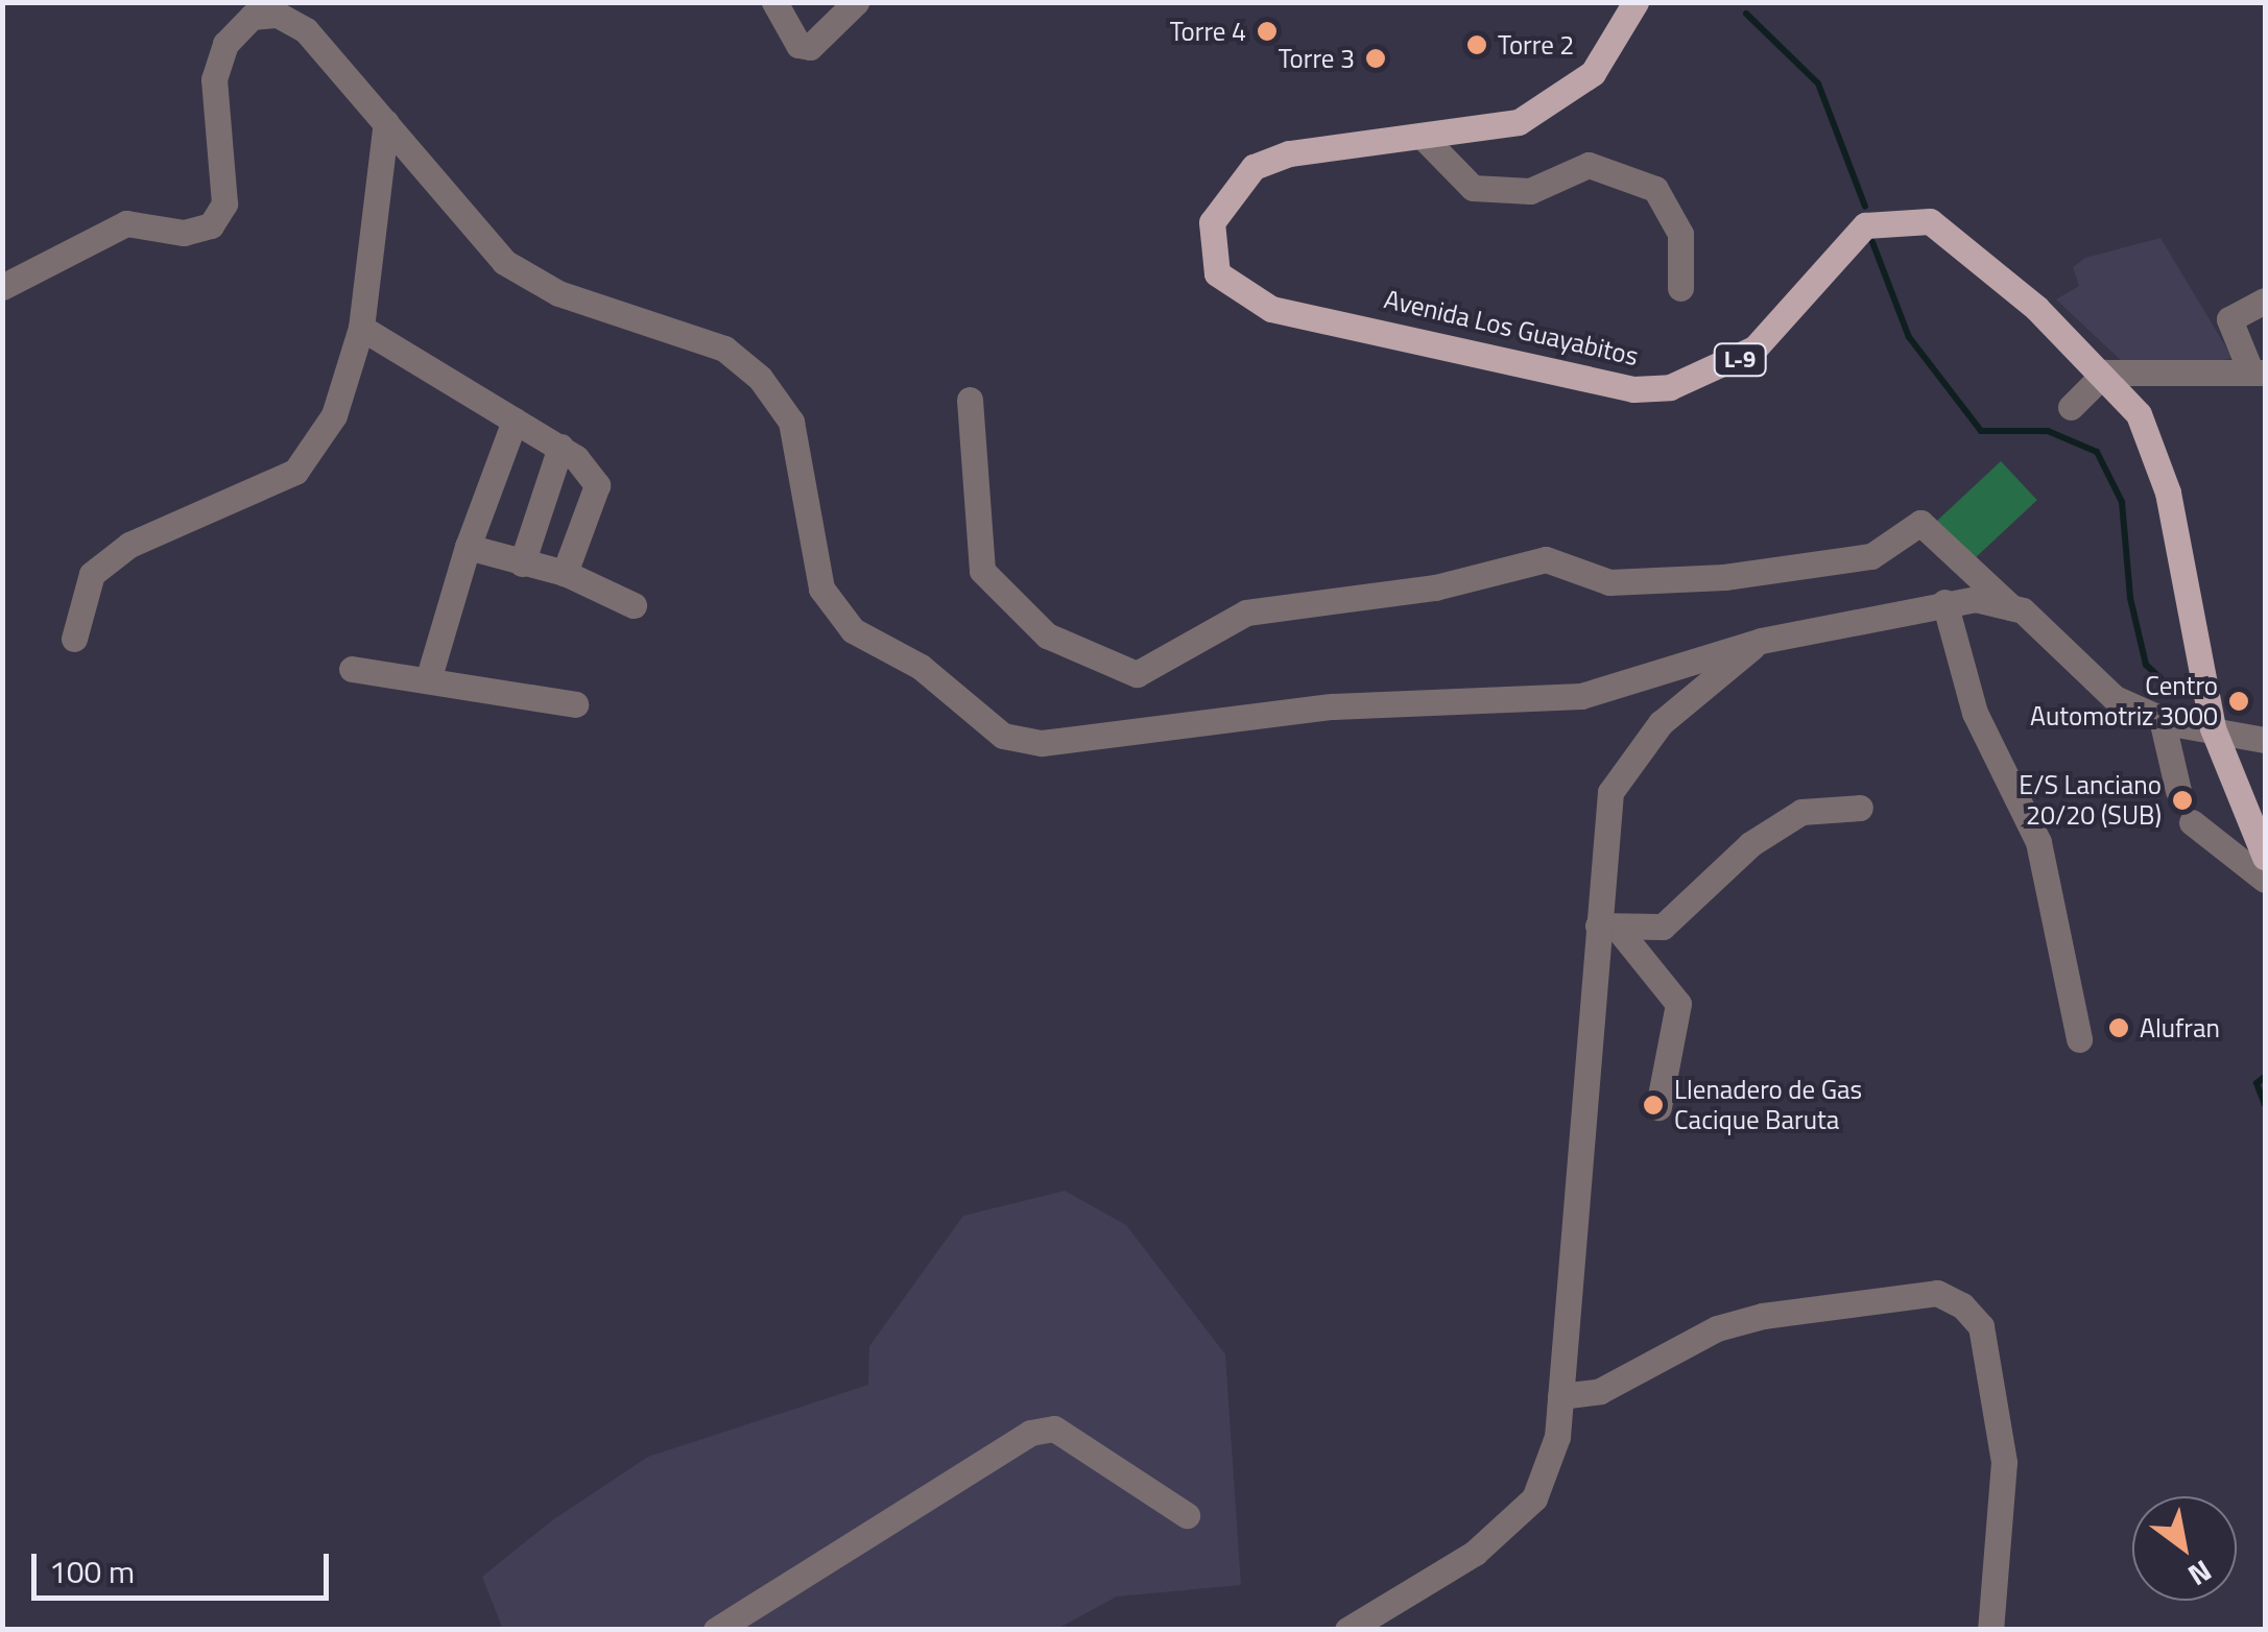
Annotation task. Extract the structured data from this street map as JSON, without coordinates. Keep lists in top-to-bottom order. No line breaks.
{"streets":{"main road":["Avenida Los Guayabitos","L-9"]},"places":["Torre 4","Torre 2","Torre 3","Centro Automotriz 3000","E/S Lanciano 20/20 (SUB)","Alufran","Llenadero de Gas Cacique Baruta"],"scale_bar":"100 m","north":"bottom right"}
